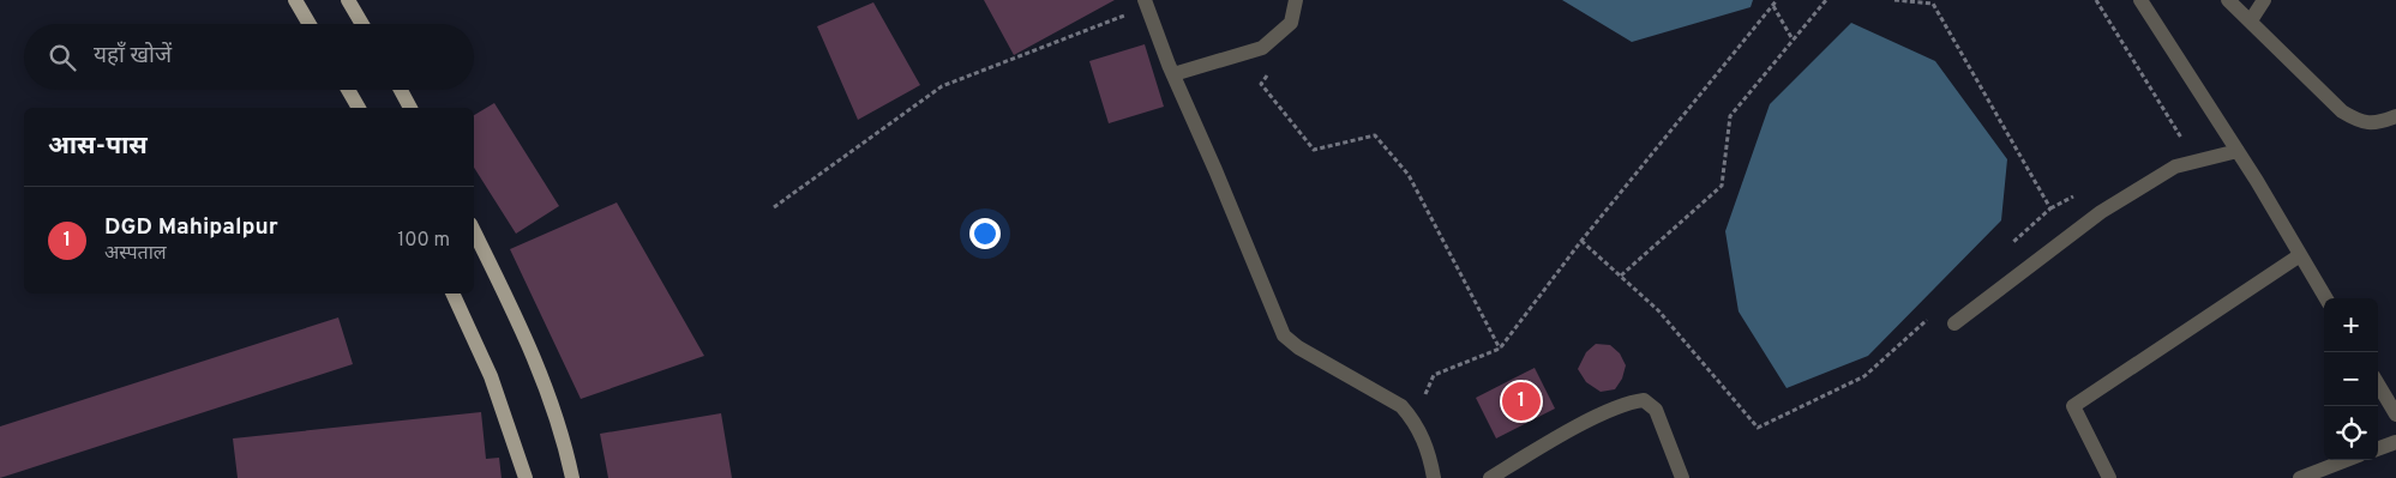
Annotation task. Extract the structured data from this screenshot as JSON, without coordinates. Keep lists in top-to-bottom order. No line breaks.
{"page":{"search":"यहाँ खोजें","heading":"आस-पास","list":[{"mark":"1","name":"DGD Mahipalpur","note":"अस्पताल","value":"100 m"}],"map_buttons":["+","−"],"pins":"1"}}
